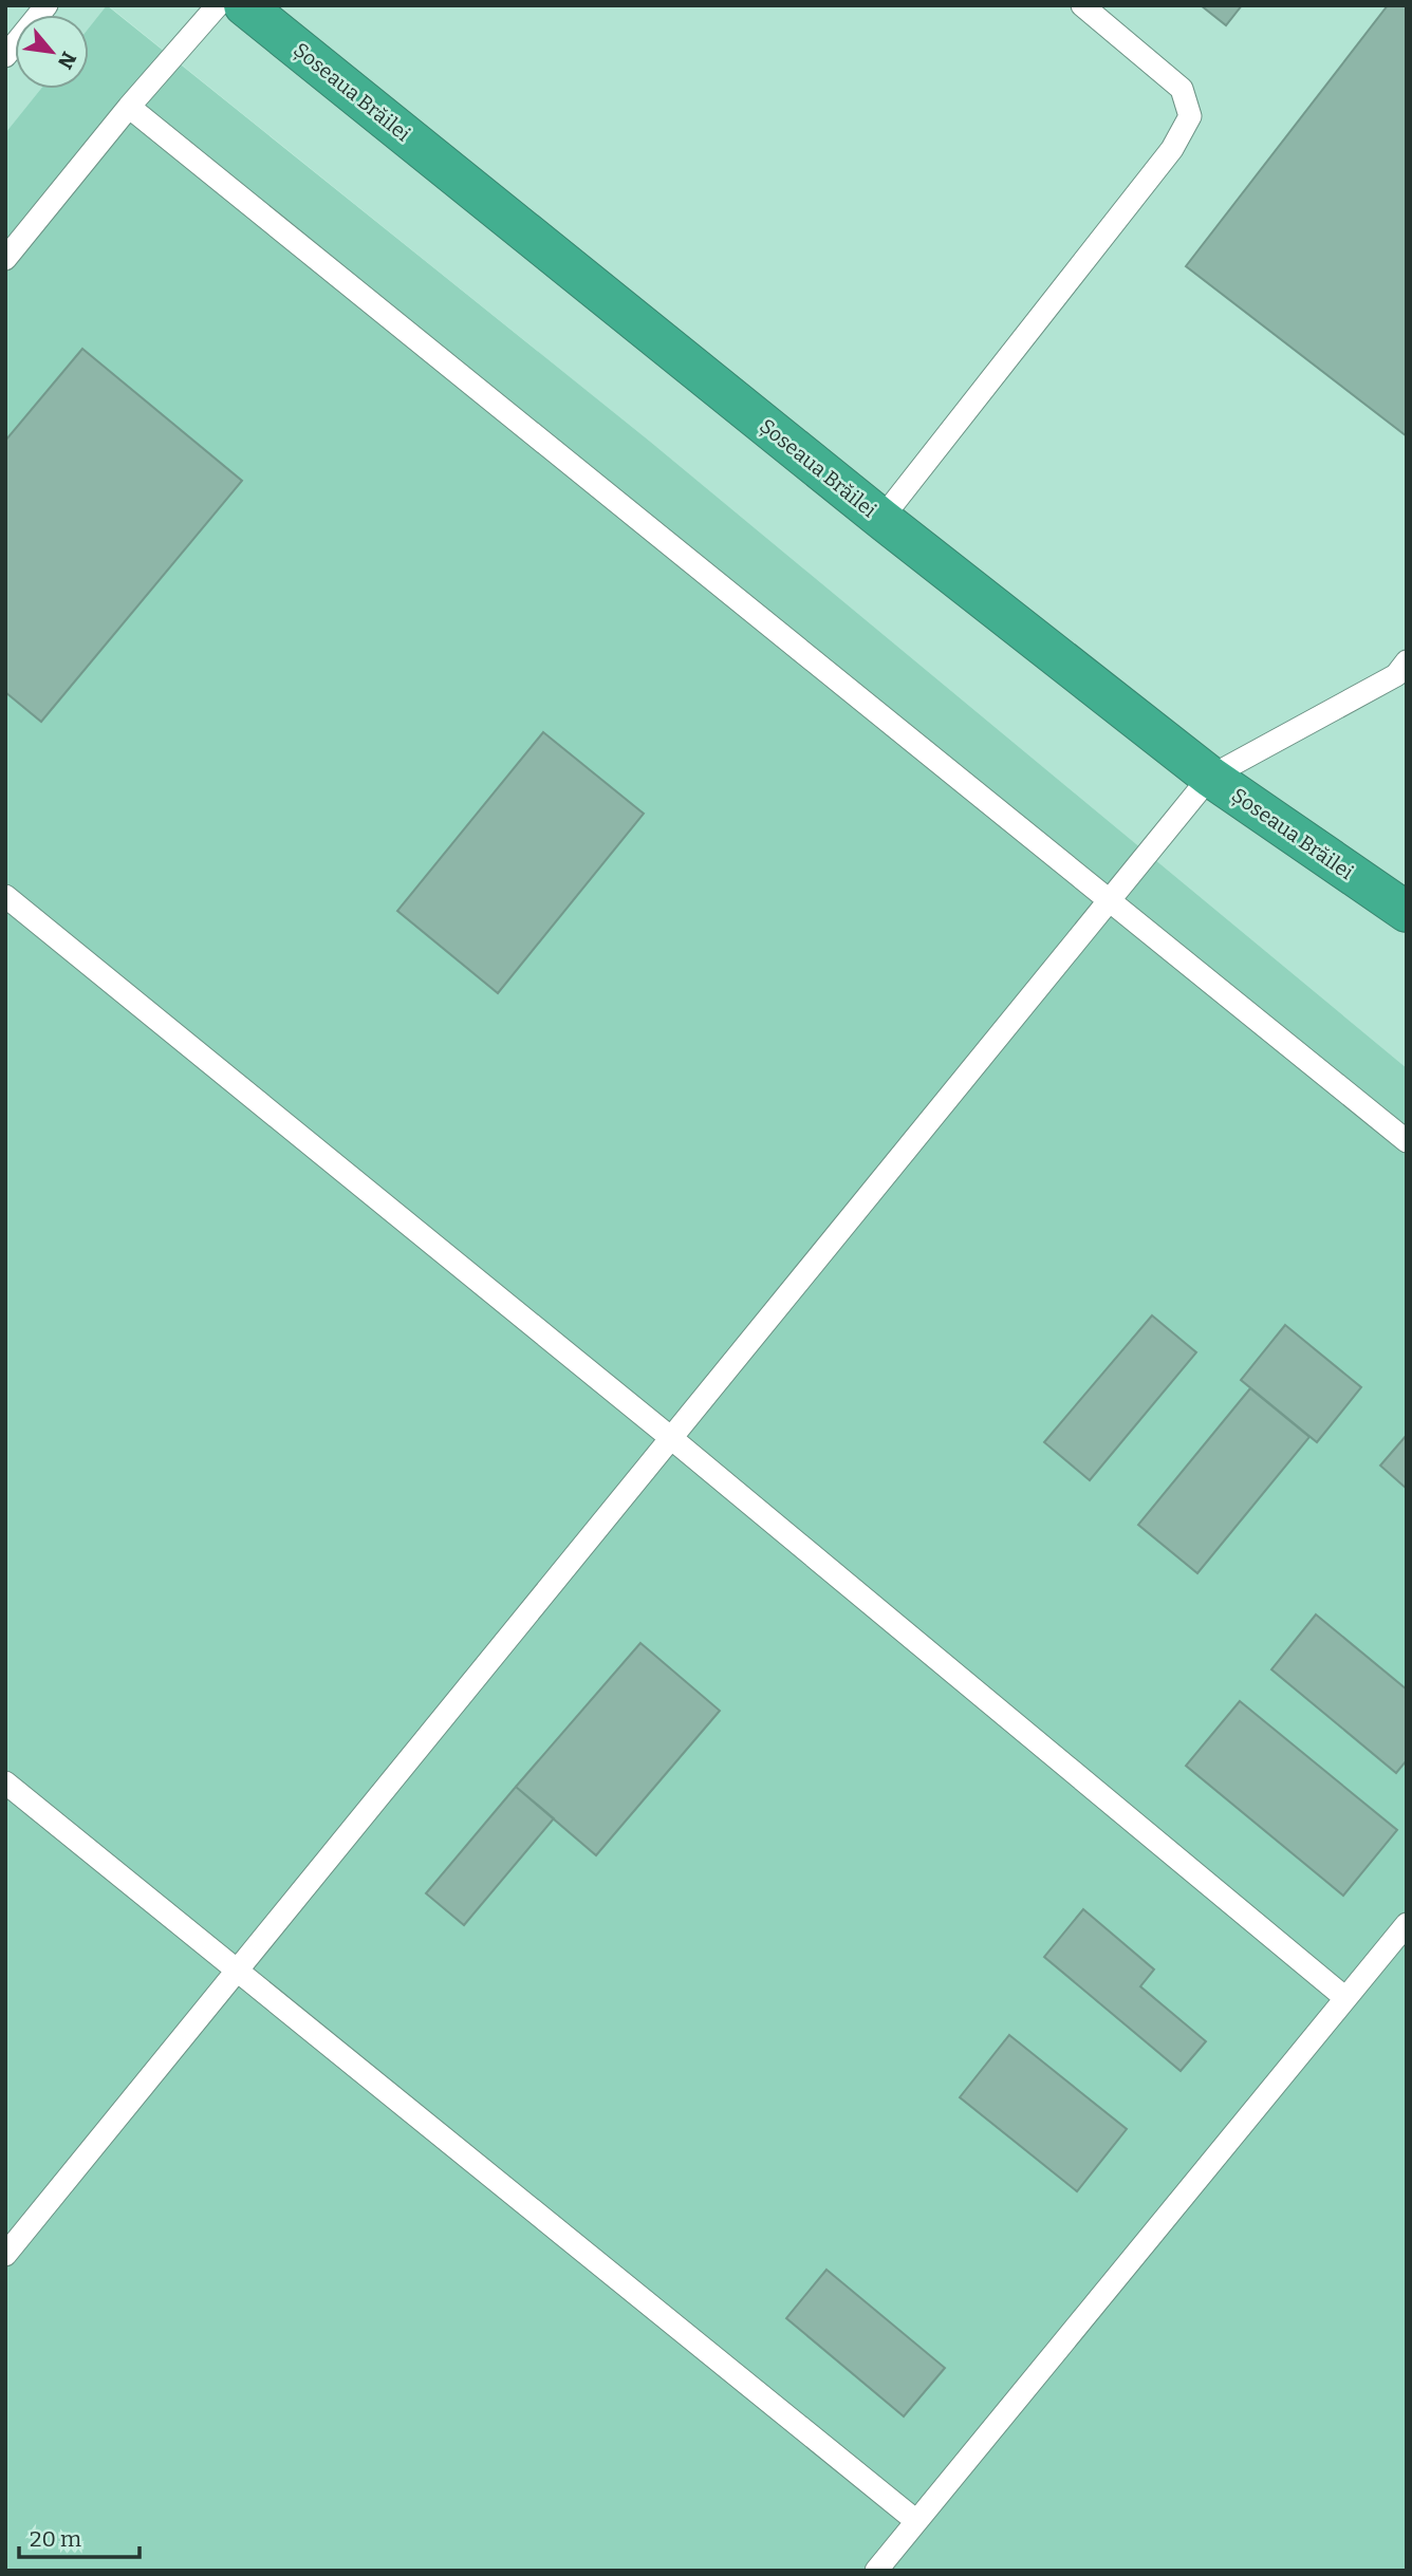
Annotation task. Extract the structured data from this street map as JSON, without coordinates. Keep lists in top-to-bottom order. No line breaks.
{"streets":{"highway":["Șoseaua Brăilei"]},"scale_bar":"20 m","north":"bottom right"}
